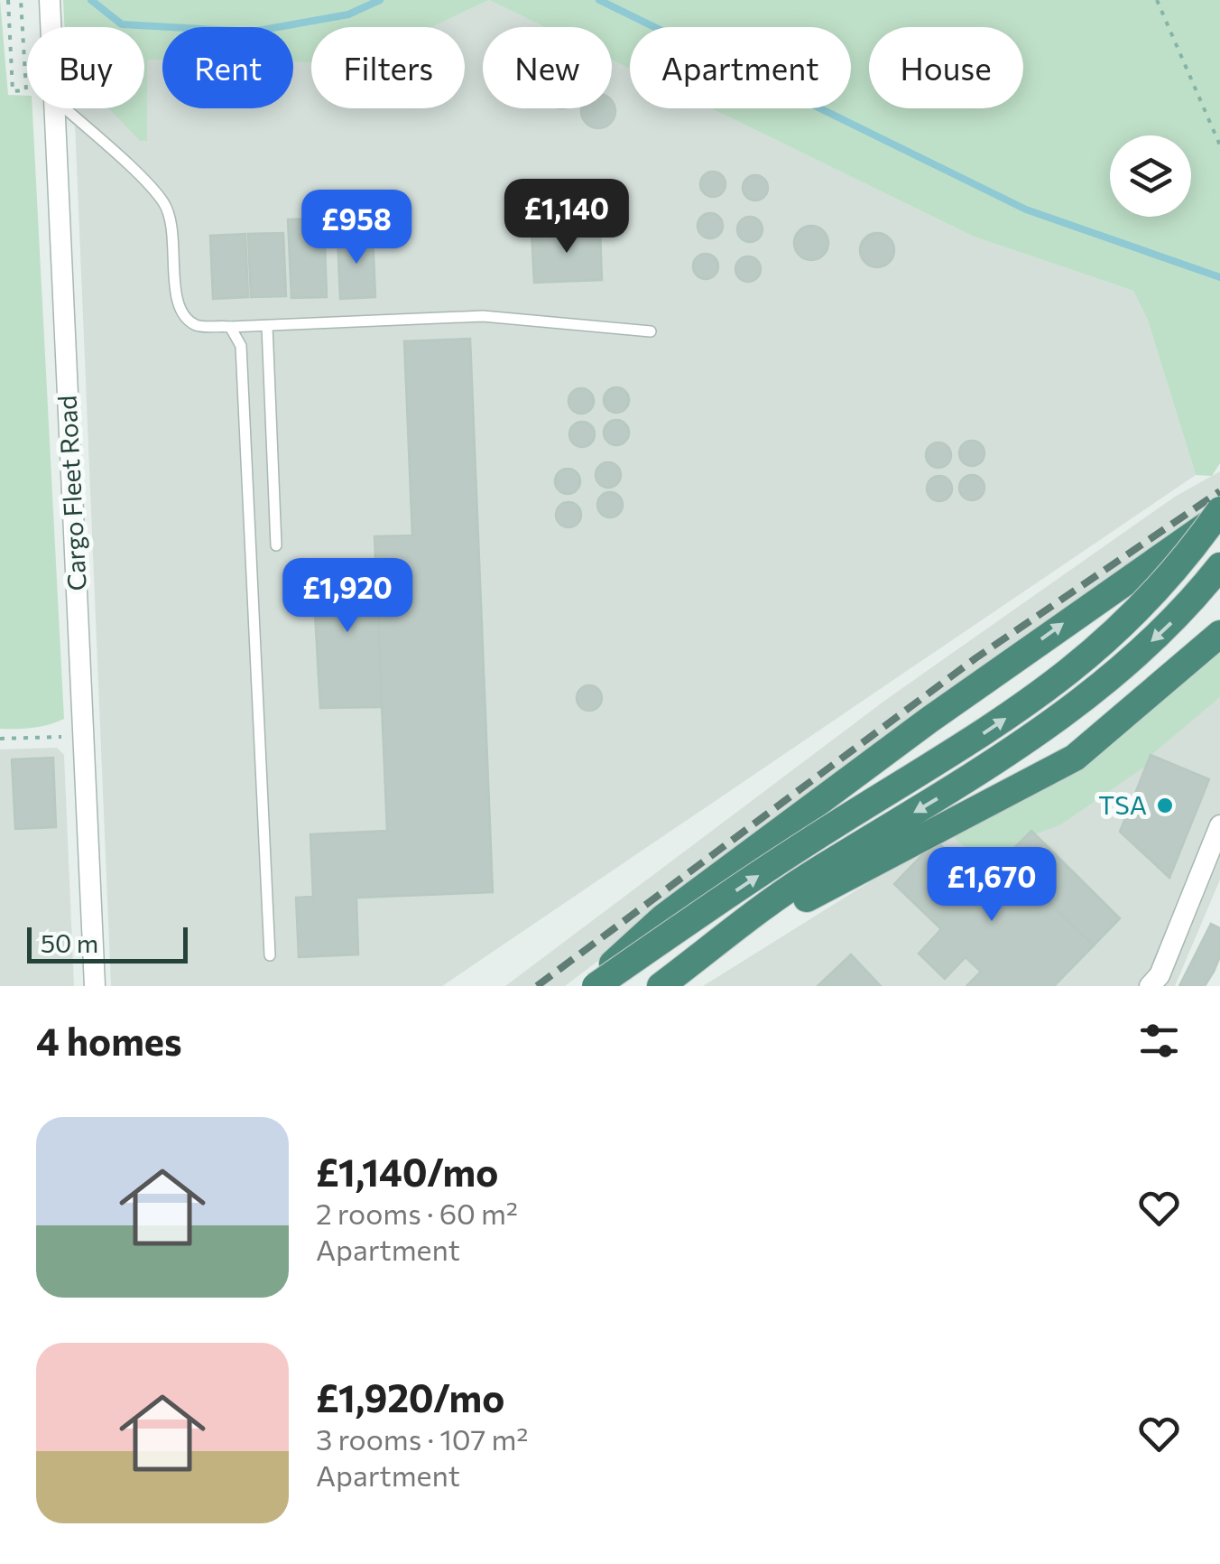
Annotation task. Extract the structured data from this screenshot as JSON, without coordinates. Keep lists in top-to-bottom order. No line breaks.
{"streets":{"street":["Cargo Fleet Road"]},"places":["TSA"],"scale_bar":"50 m","page":{"chip":["Buy","Rent","Filters","New","Apartment","House"],"price":["£1,140","£958","£1,920","£1,670"],"scale":"50 m","heading":"4 homes","list":[{"name":"£1,140/mo","note":"2 rooms · 60 m² · Apartment"},{"name":"£1,920/mo","note":"3 rooms · 107 m² · Apartment"}]}}
